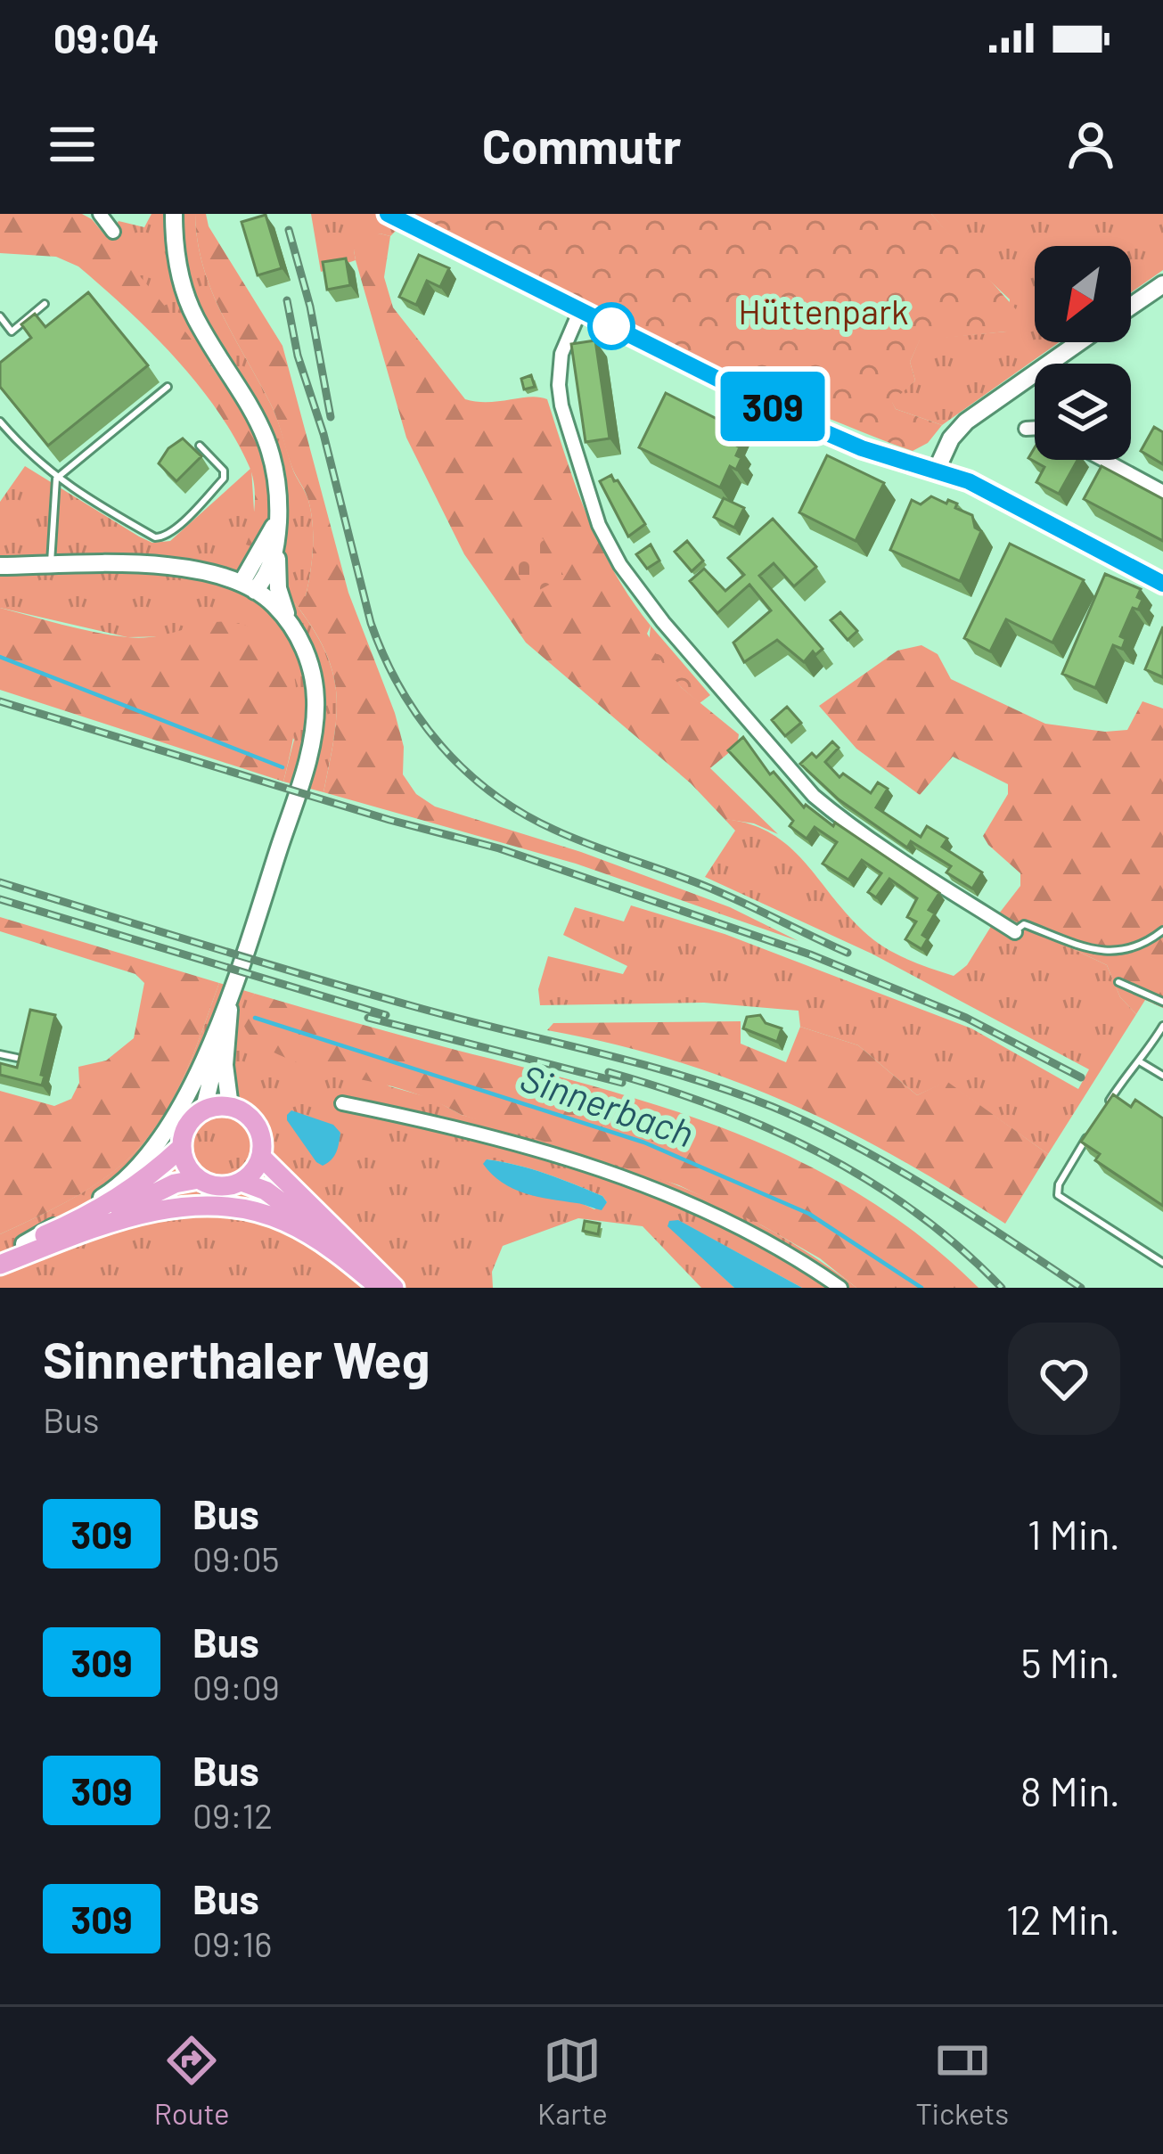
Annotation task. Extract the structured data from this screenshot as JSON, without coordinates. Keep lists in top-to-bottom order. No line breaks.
{"water":["Sinnerbach"],"parks":["Hüttenpark"],"lines":["bus line 309"],"north":"bottom left","page":{"status":"09:04","header":"Commutr","on_map":"309","heading":["Sinnerthaler Weg","Bus"],"list":[{"mark":"309","name":"Bus","note":"09:05","value":"1 Min."},{"mark":"309","name":"Bus","note":"09:09","value":"5 Min."},{"mark":"309","name":"Bus","note":"09:12","value":"8 Min."},{"mark":"309","name":"Bus","note":"09:16","value":"12 Min."}],"tabs":["Route","Karte","Tickets"]}}
